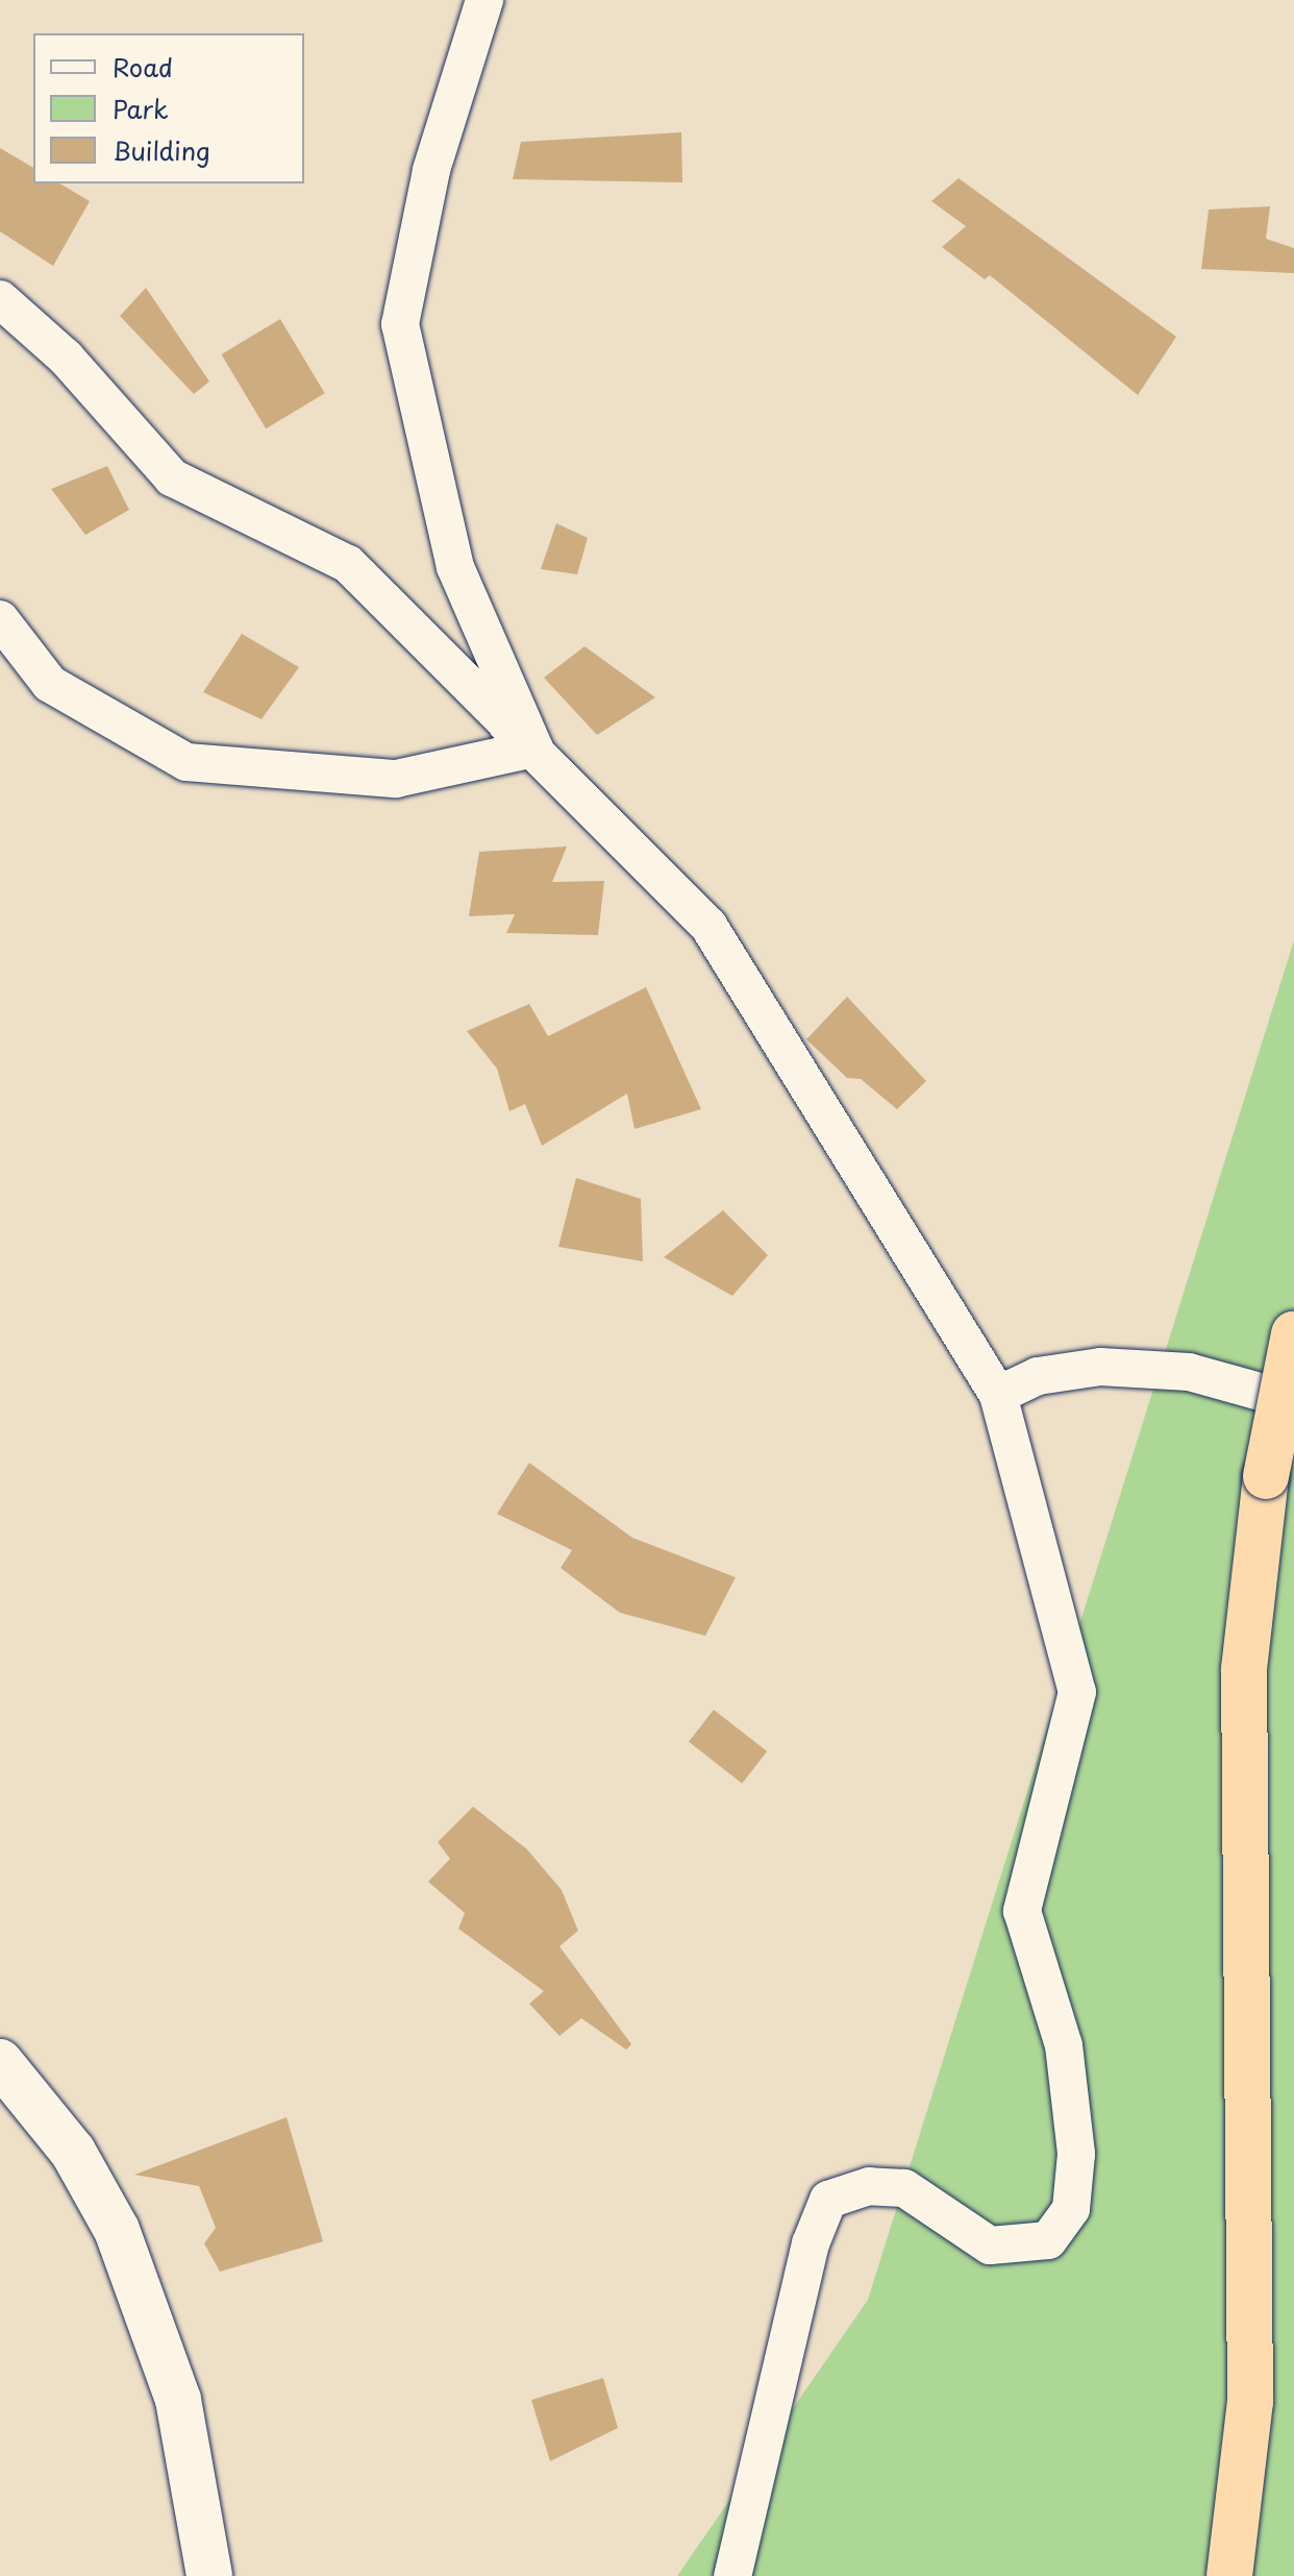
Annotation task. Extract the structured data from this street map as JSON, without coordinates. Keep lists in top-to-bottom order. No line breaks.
{"legend":["Road","Park","Building"]}
